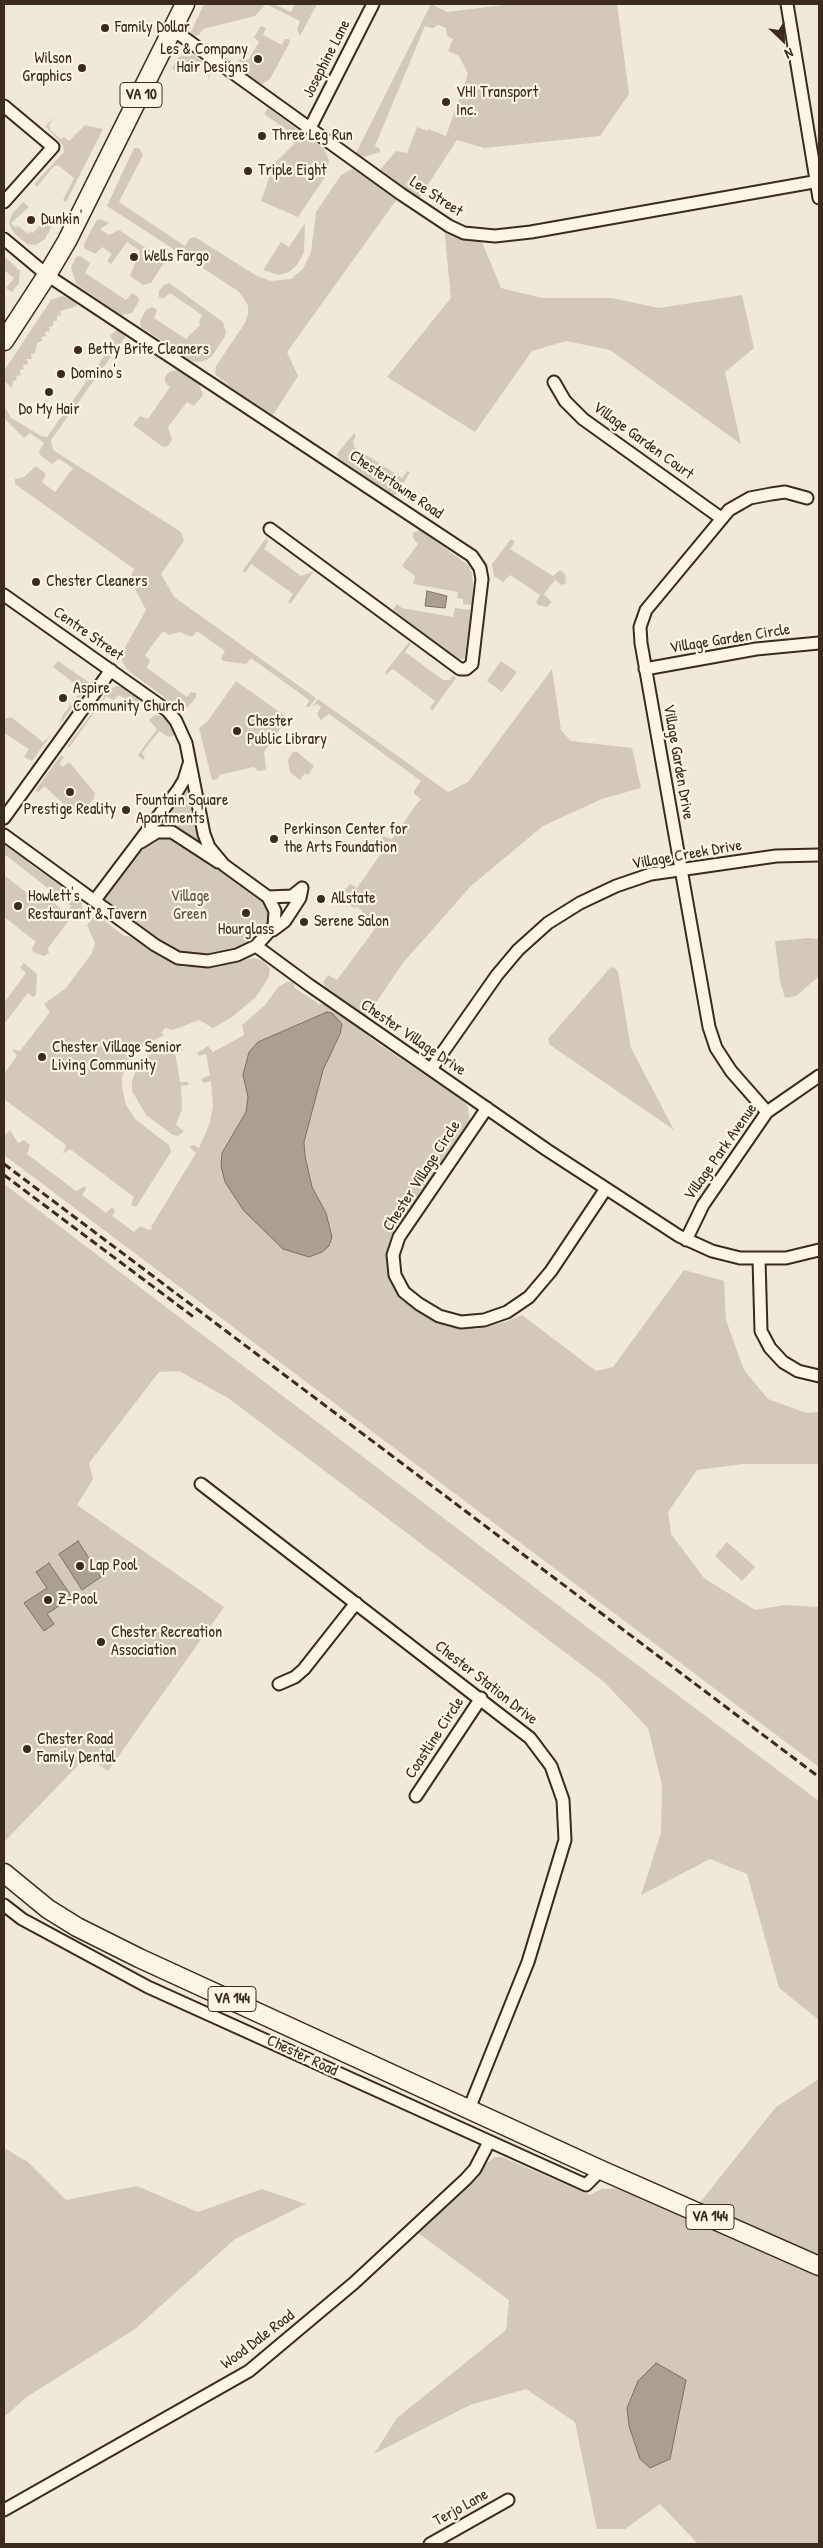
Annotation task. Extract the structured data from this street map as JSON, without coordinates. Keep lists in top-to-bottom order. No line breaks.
{"streets":{"main road":["VA 10","VA 144","Chester Road"],"street":["Josephine Lane","Lee Street","Village Garden Court","Chestertowne Road","Centre Street","Village Garden Circle","Village Garden Drive","Village Creek Drive","Chester Village Drive","Village Park Avenue","Chester Village Circle","Chester Station Drive","Coastline Circle","Wood Dale Road","Terjo Lane"]},"crossings":[["Josephine Lane","Lee Street"],["VA 10","Lee Street"],["VA 10","Chestertowne Road"],["Village Garden Court","Village Garden Drive"],["Village Garden Circle","Village Garden Drive"],["Village Garden Drive","Village Creek Drive"],["Village Garden Drive","Village Park Avenue"],["Village Creek Drive","Chester Village Drive"],["Chester Village Drive","Village Park Avenue"],["Chester Village Drive","Chester Village Circle"],["Chester Station Drive","Coastline Circle"],["Chester Station Drive","Chester Road"],["Chester Road","Wood Dale Road"]],"parks":["Village Green"],"places":["Family Dollar","Les & Company Hair Designs","Wilson Graphics","VHI Transport Inc.","Three Leg Run","Triple Eight","Dunkin'","Wells Fargo","Betty Brite Cleaners","Domino's","Do My Hair","Chester Cleaners","Aspire Community Church","Chester Public Library","Prestige Reality","Fountain Square Apartments","Perkinson Center for the Arts Foundation","Allstate","Howlett's Restaurant & Tavern","Hourglass","Serene Salon","Chester Village Senior Living Community","Lap Pool","Z-Pool","Chester Recreation Association","Chester Road Family Dental"],"north":"bottom right"}
